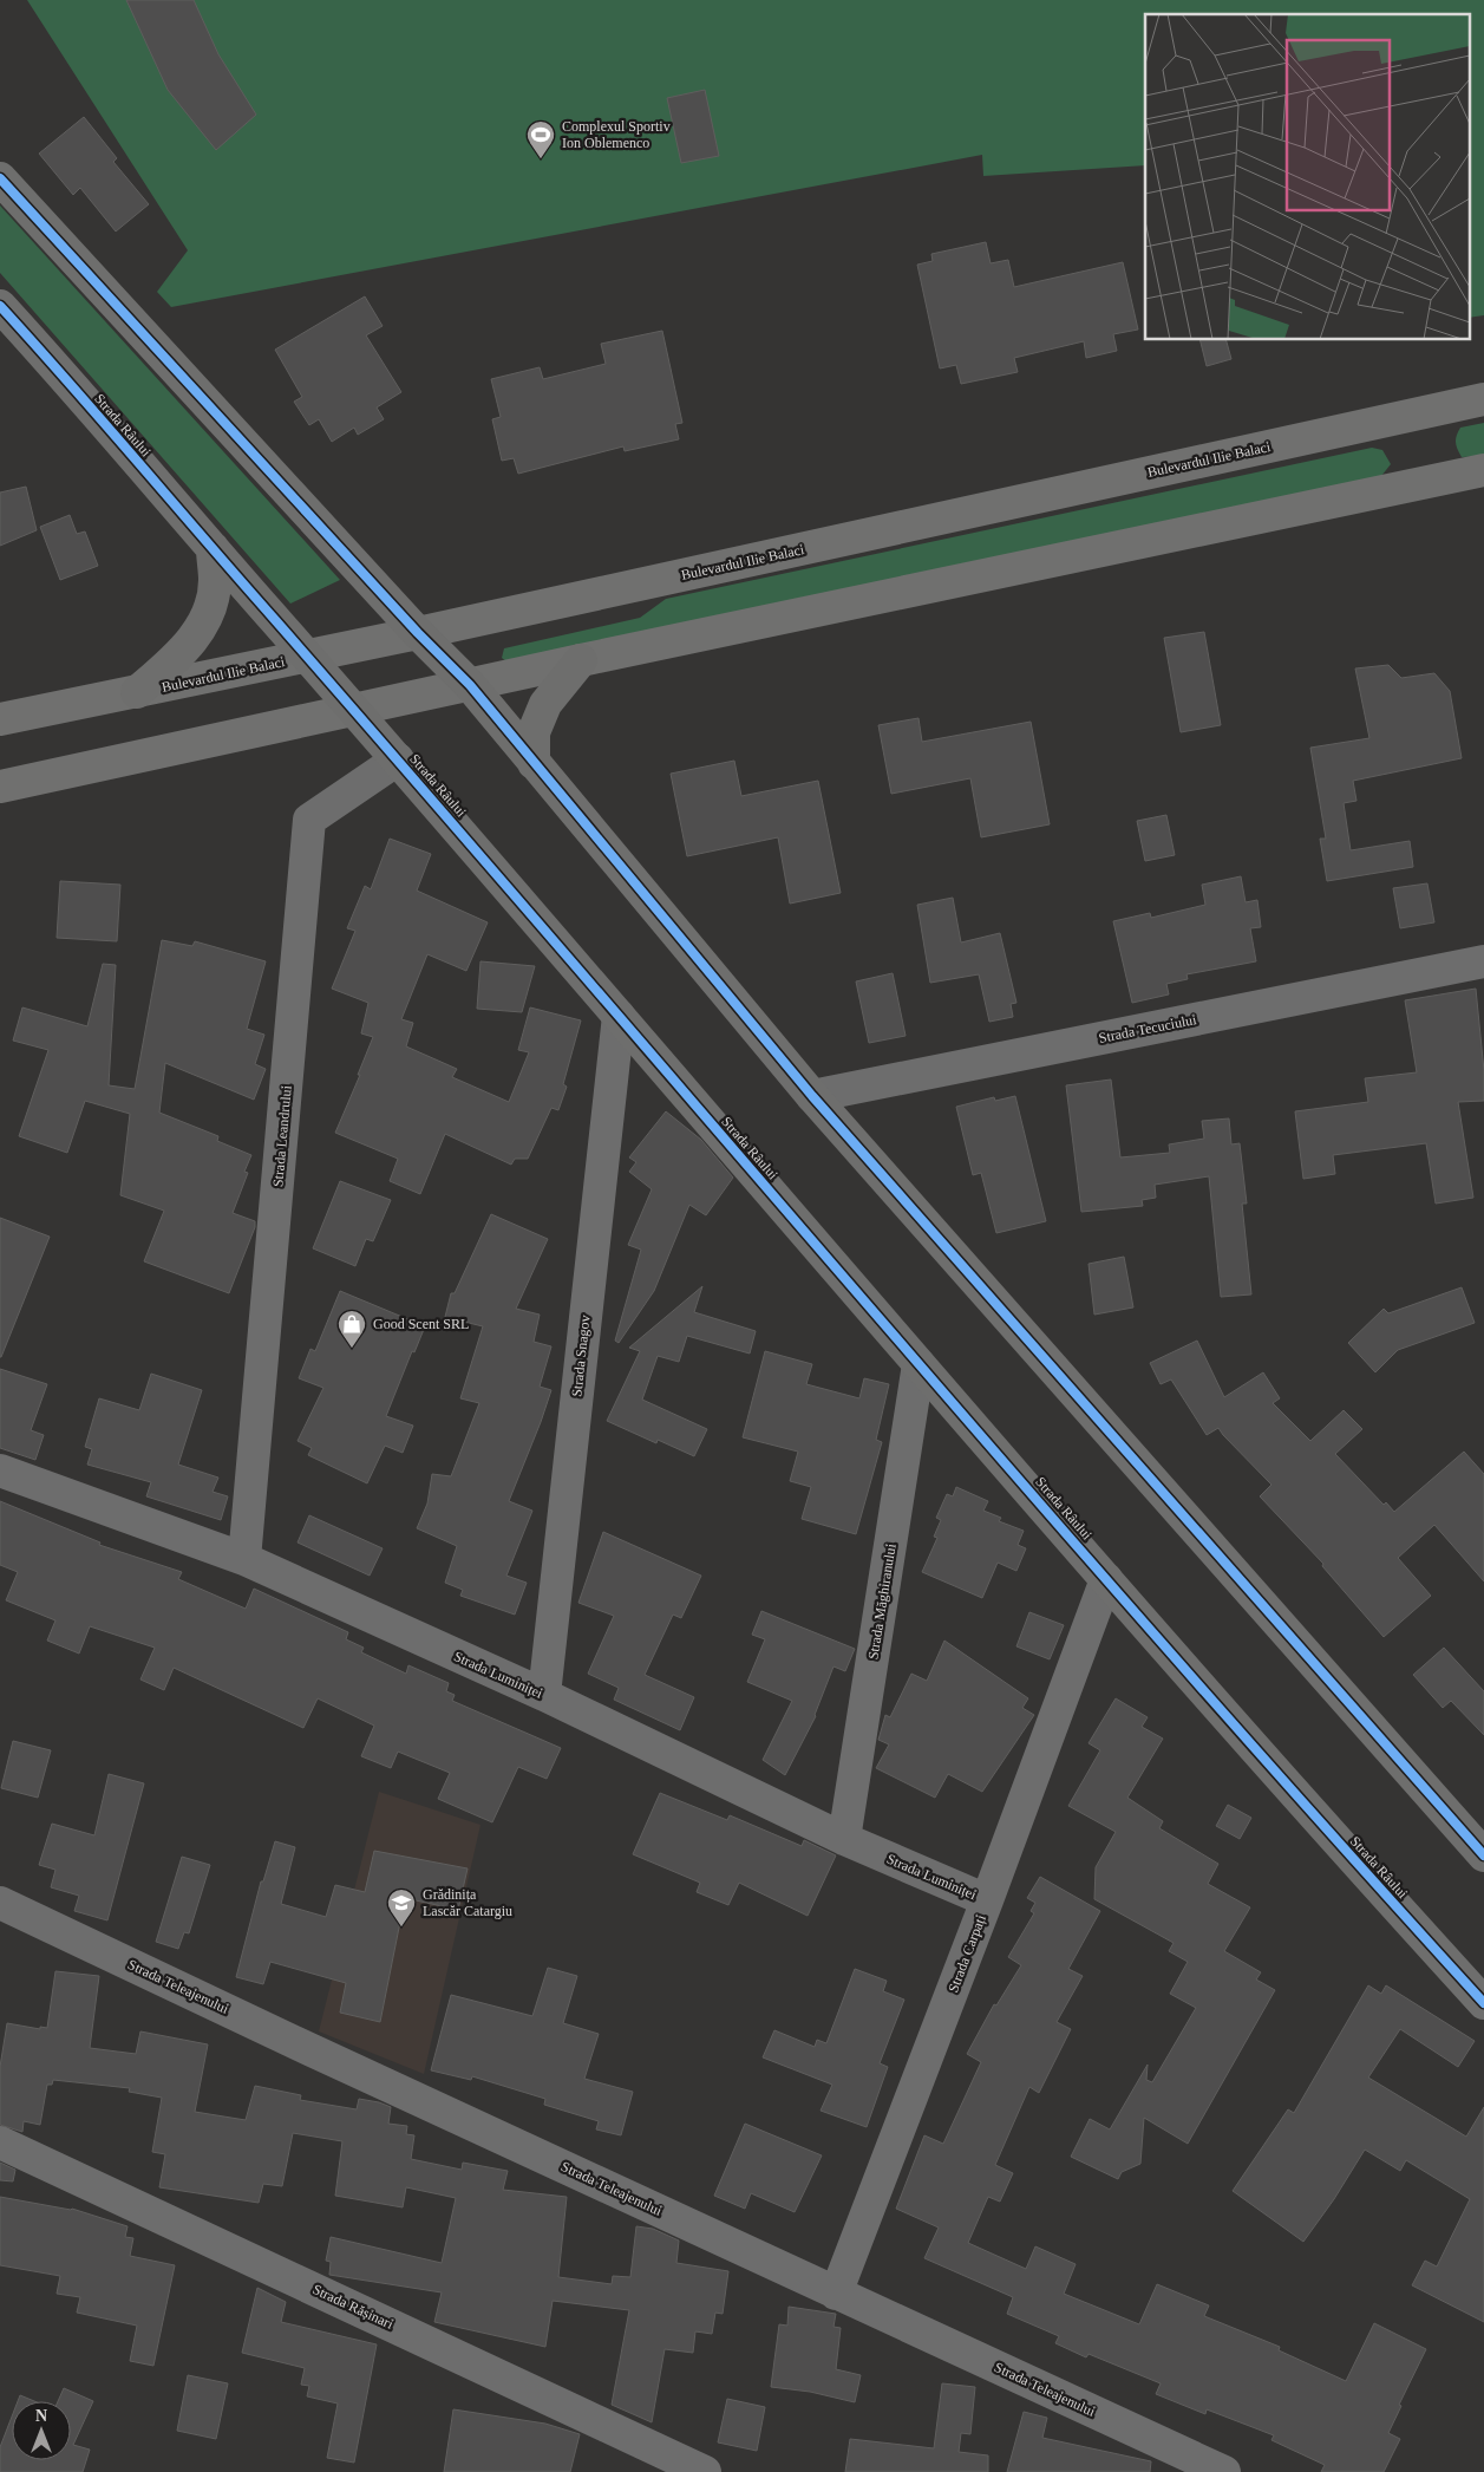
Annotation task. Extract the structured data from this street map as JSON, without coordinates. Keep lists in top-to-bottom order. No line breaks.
{"streets":{"main road":["Strada Râului","Bulevardul Ilie Balaci"],"street":["Strada Tecuciului","Strada Leandrului","Strada Snagov","Strada Măghiranului","Strada Luminiței","Strada Carpați","Strada Teleajenului","Strada Rășinari"]},"crossings":[["Strada Râului","Bulevardul Ilie Balaci"],["Strada Râului","Strada Leandrului"],["Strada Râului","Strada Snagov"],["Strada Râului","Strada Măghiranului"],["Strada Râului","Strada Carpați"],["Strada Leandrului","Strada Luminiței"],["Strada Snagov","Strada Luminiței"],["Strada Măghiranului","Strada Luminiței"],["Strada Luminiței","Strada Carpați"],["Strada Carpați","Strada Teleajenului"]],"places":{"sports":["Complexul Sportiv Ion Oblemenco"],"shop":["Good Scent SRL"],"school or university":["Grădinița Lascăr Catargiu"]},"north":"top"}
